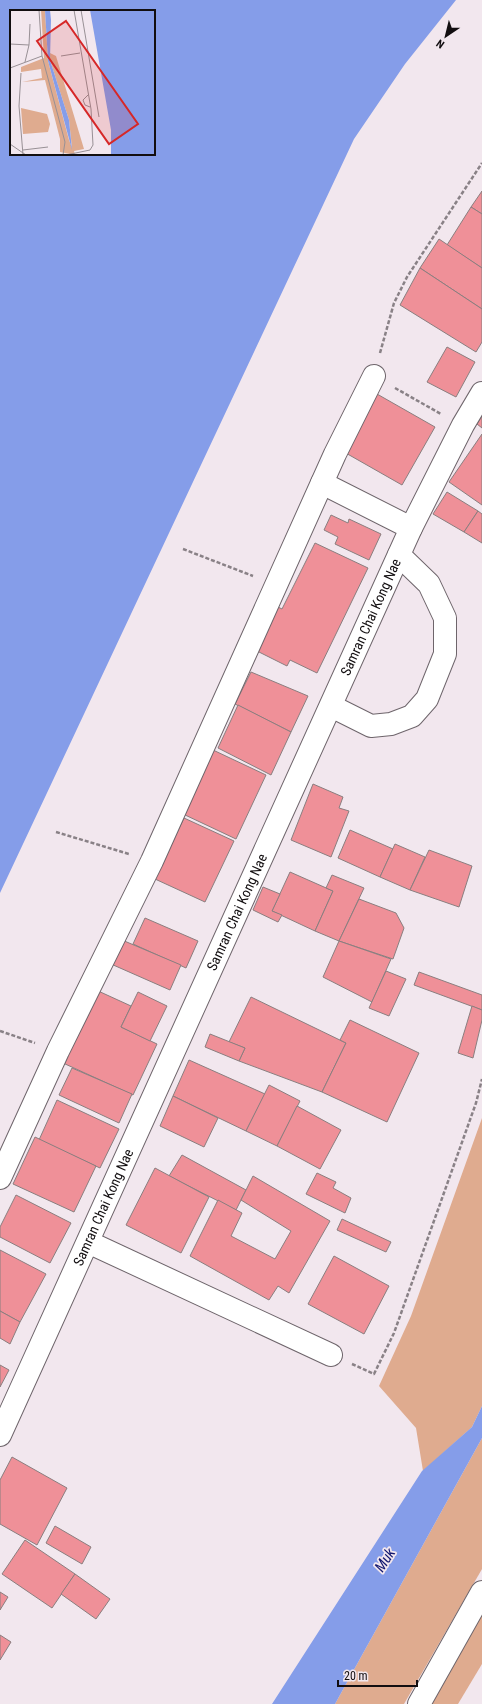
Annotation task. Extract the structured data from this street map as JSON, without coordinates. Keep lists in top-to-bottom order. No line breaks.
{"streets":{"street":["Samran Chai Kong Nae"]},"water":["Muk"],"scale_bar":"20 m","north":"bottom left"}
